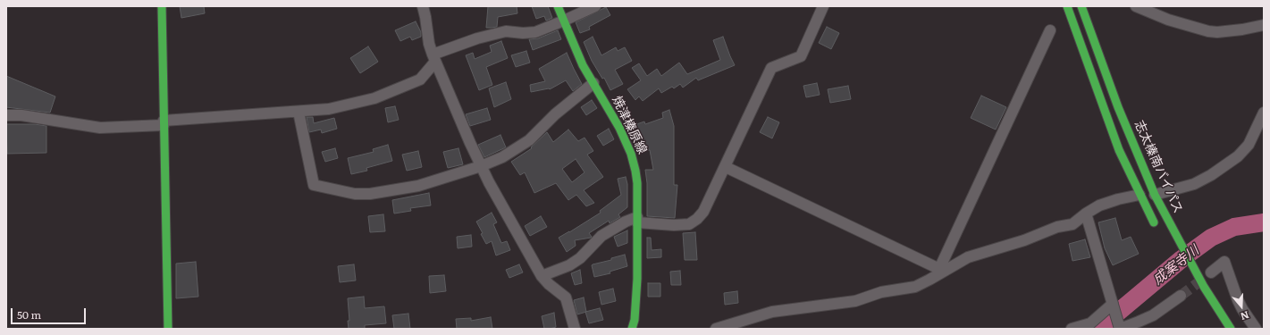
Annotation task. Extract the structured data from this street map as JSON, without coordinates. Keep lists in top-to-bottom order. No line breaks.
{"streets":{"main road":["焼津榛原線","志太榛南バイパス"]},"water":["成案寺川"],"scale_bar":"50 m","north":"bottom"}
